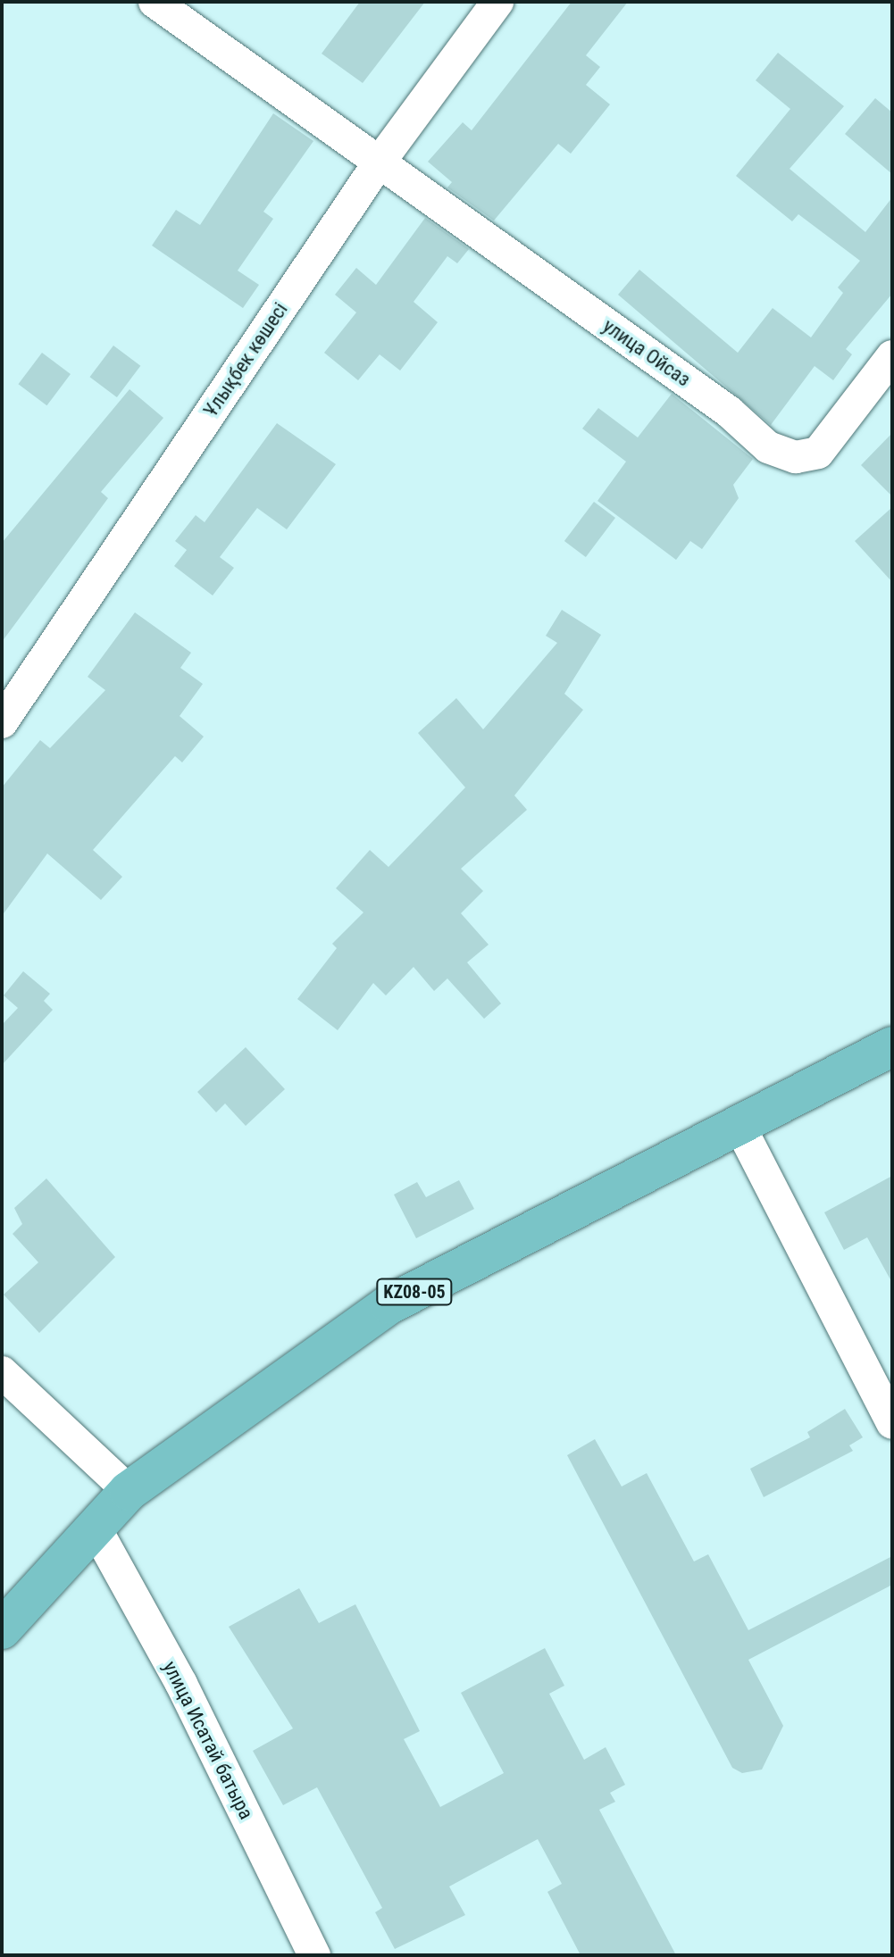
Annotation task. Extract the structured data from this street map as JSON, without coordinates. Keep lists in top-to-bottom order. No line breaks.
{"streets":{"main road":["KZ08-05"],"street":["улица Ойсаз","Ұлықбек көшесі","улица Исатай батыра"]},"crossings":[["улица Ойсаз","Ұлықбек көшесі"],["KZ08-05","улица Исатай батыра"]]}
